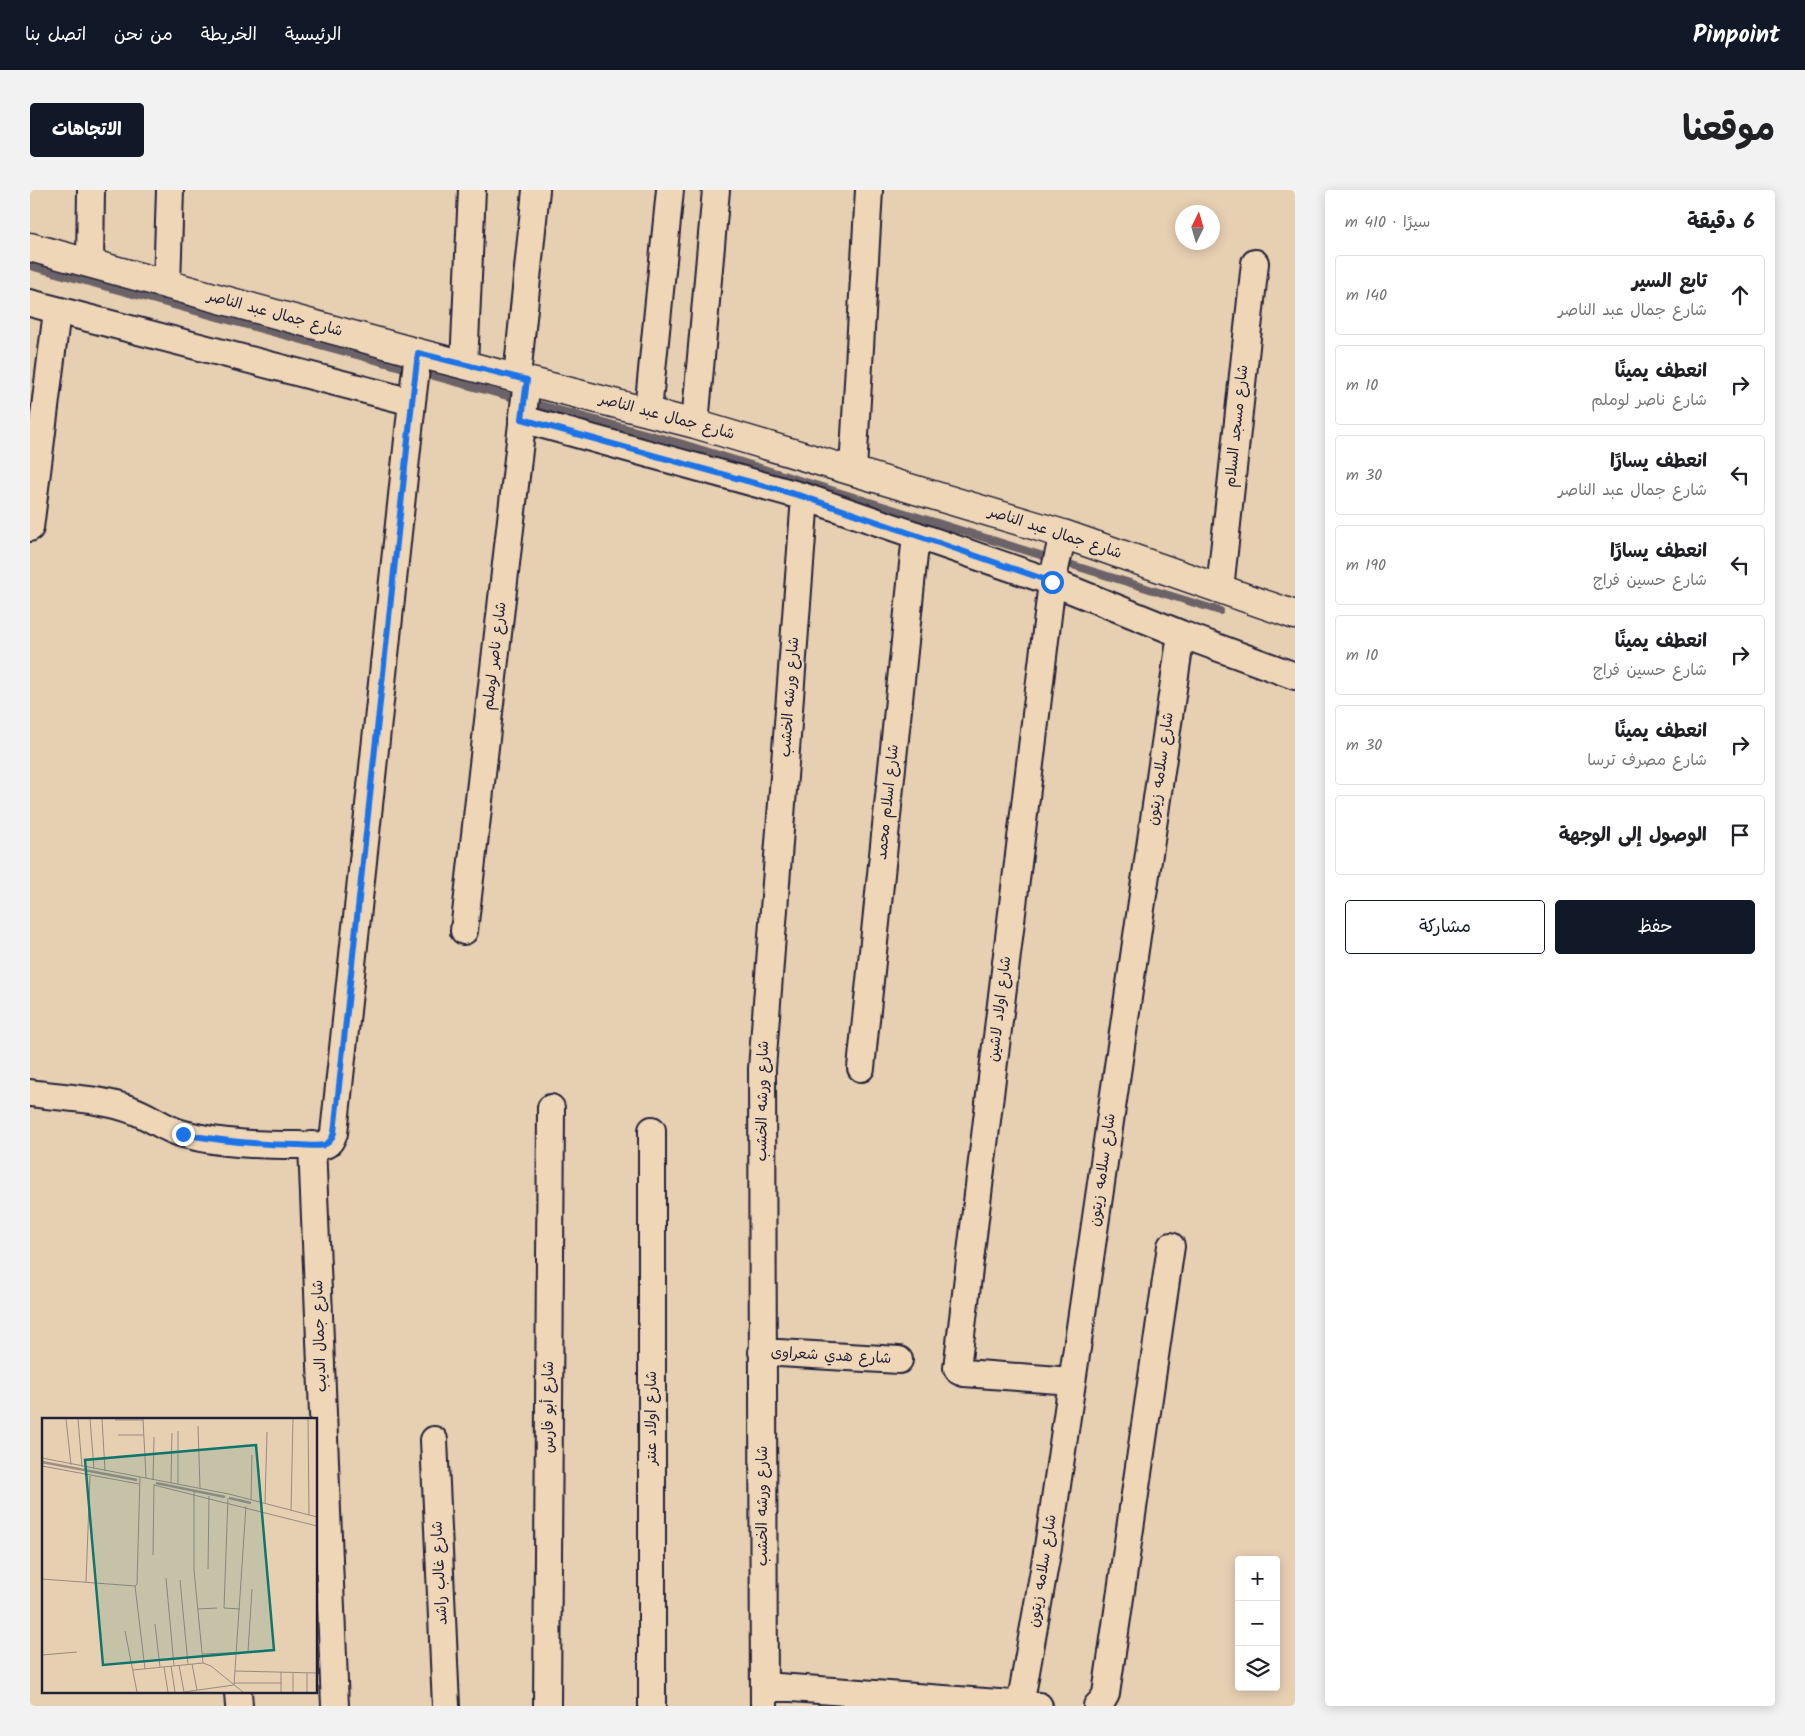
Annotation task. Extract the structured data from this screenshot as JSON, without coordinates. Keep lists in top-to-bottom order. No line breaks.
{"streets":{"street":["شارع جمال عبد الناصر","شارع مسجد السلام","شارع ناصر لوملم","شارع ورشه الخشب","شارع سلامه زيتون","شارع اسلام محمد","شارع اولاد لاشين","شارع جمال الديب","شارع هدي شعراوى","شارع أبو فارس","شارع اولاد عنتر","شارع غالب راشد"]},"crossings":[["شارع جمال عبد الناصر","شارع مسجد السلام"],["شارع جمال عبد الناصر","شارع ناصر لوملم"],["شارع جمال عبد الناصر","شارع ورشه الخشب"],["شارع جمال عبد الناصر","شارع سلامه زيتون"],["شارع جمال عبد الناصر","شارع اسلام محمد"],["شارع جمال عبد الناصر","شارع اولاد لاشين"],["شارع ورشه الخشب","شارع هدي شعراوى"],["شارع سلامه زيتون","شارع اولاد لاشين"]],"north":"top","page":{"header":"Pinpoint","nav":["الرئيسية","الخريطة","من نحن","اتصل بنا"],"title":"موقعنا","buttons":["الاتجاهات",["حفظ","مشاركة"]],"heading":["6 دقيقة","سيرًا · 410 m"],"list":[["تابع السير","شارع جمال عبد الناصر","140 m"],["انعطف يمينًا","شارع ناصر لوملم","10 m"],["انعطف يسارًا","شارع جمال عبد الناصر","30 m"],["انعطف يسارًا","شارع حسين فراج","190 m"],["انعطف يمينًا","شارع حسين فراج","10 m"],["انعطف يمينًا","شارع مصرف ترسا","30 m"],"الوصول إلى الوجهة"],"map_buttons":["+","−"]}}
